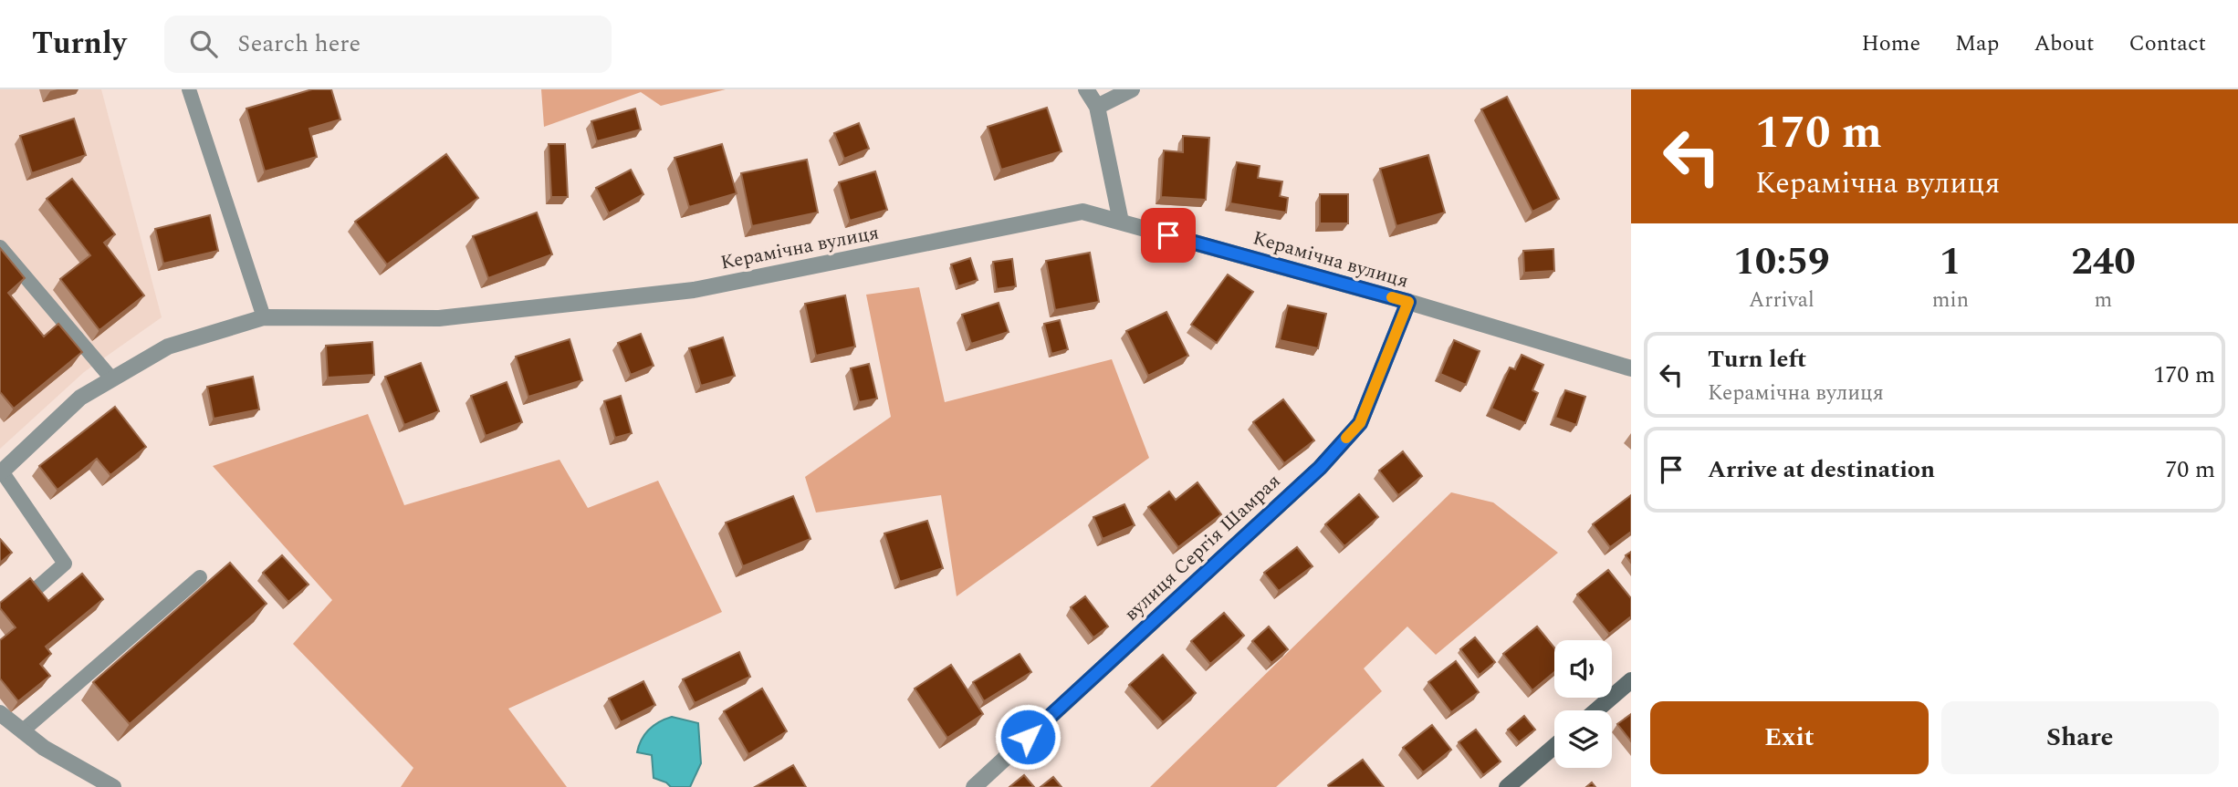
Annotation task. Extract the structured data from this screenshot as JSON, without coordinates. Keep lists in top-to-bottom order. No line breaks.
{"streets":{"street":["Керамічна вулиця","вулиця Сергія Шамрая"]},"crossings":[["Керамічна вулиця","вулиця Сергія Шамрая"]],"page":{"header":"Turnly","search":"Search here","nav":["Home","Map","About","Contact"],"turn":["170 m","Керамічна вулиця"],"eta":["10:59","Arrival","1","min","240","m"],"list":[{"name":"Turn left","note":"Керамічна вулиця","value":"170 m"},{"name":"Arrive at destination","value":"70 m"}],"buttons":["Exit","Share"]}}
